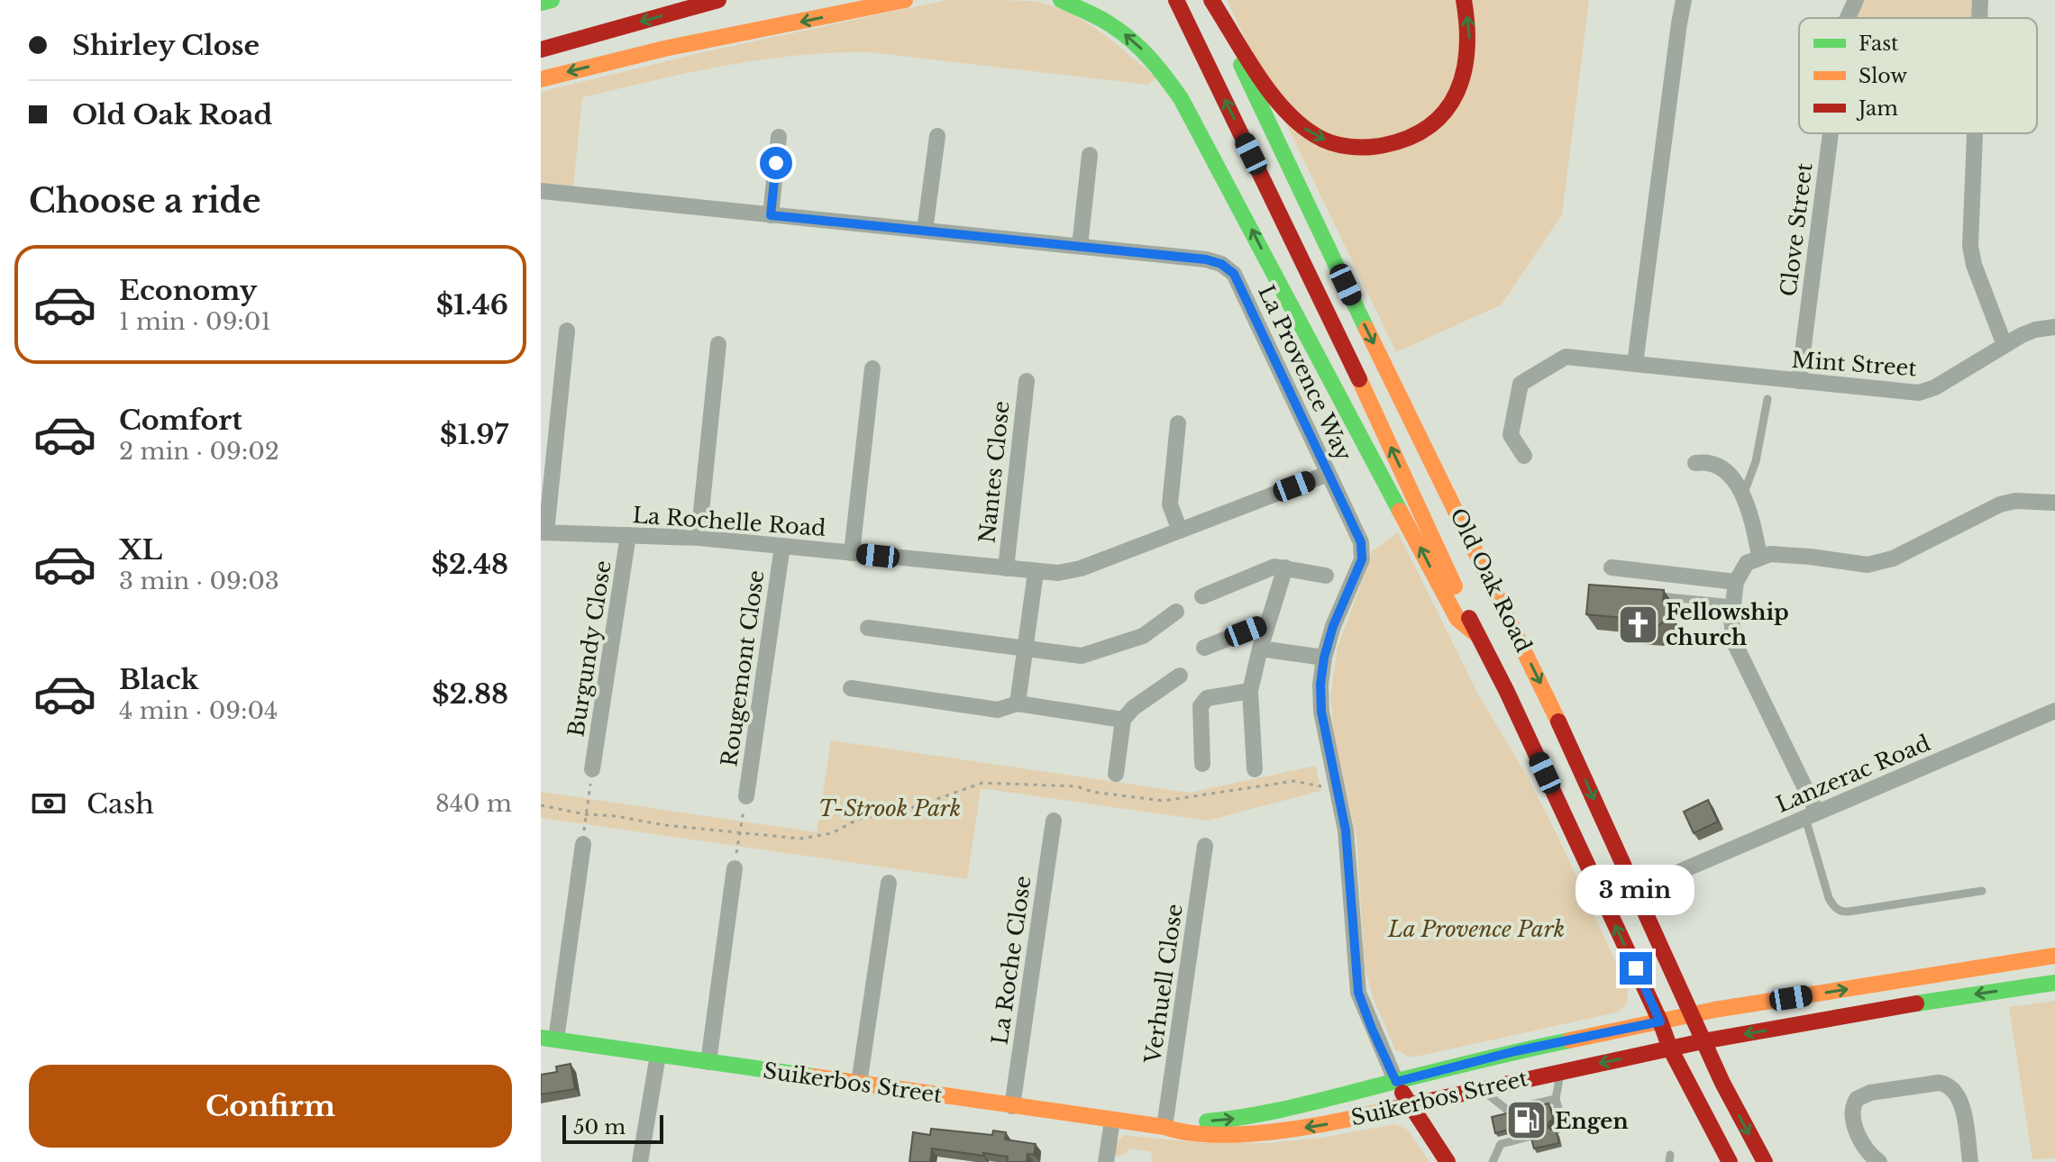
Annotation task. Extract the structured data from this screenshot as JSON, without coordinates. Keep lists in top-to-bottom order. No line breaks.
{"streets":{"main road":["Old Oak Road","Suikerbos Street"],"street":["Clove Street","Mint Street","La Provence Way","Nantes Close","La Rochelle Road","Burgundy Close","Rougemont Close","Lanzerac Road","La Roche Close","Verhuell Close"]},"crossings":[["Clove Street","Mint Street"],["La Provence Way","La Rochelle Road"],["La Provence Way","Suikerbos Street"],["Nantes Close","La Rochelle Road"],["La Rochelle Road","Burgundy Close"],["La Rochelle Road","Rougemont Close"],["Old Oak Road","Suikerbos Street"],["La Roche Close","Suikerbos Street"],["Verhuell Close","Suikerbos Street"]],"parks":["T-Strook Park","La Provence Park"],"places":{"church":["Fellowship church"],"fuel station":["Engen"]},"legend":["Fast","Slow","Jam"],"scale_bar":"50 m","page":{"banner":["Shirley Close","Old Oak Road"],"heading":"Choose a ride","list":[{"name":"Economy","note":"1 min · 09:01","value":"$1.46"},{"name":"Comfort","note":"2 min · 09:02","value":"$1.97"},{"name":"XL","note":"3 min · 09:03","value":"$2.48"},{"name":"Black","note":"4 min · 09:04","value":"$2.88"}],"pay":["Cash","840 m"],"bubble":"3 min","buttons":"Confirm","scale":"50 m"}}
